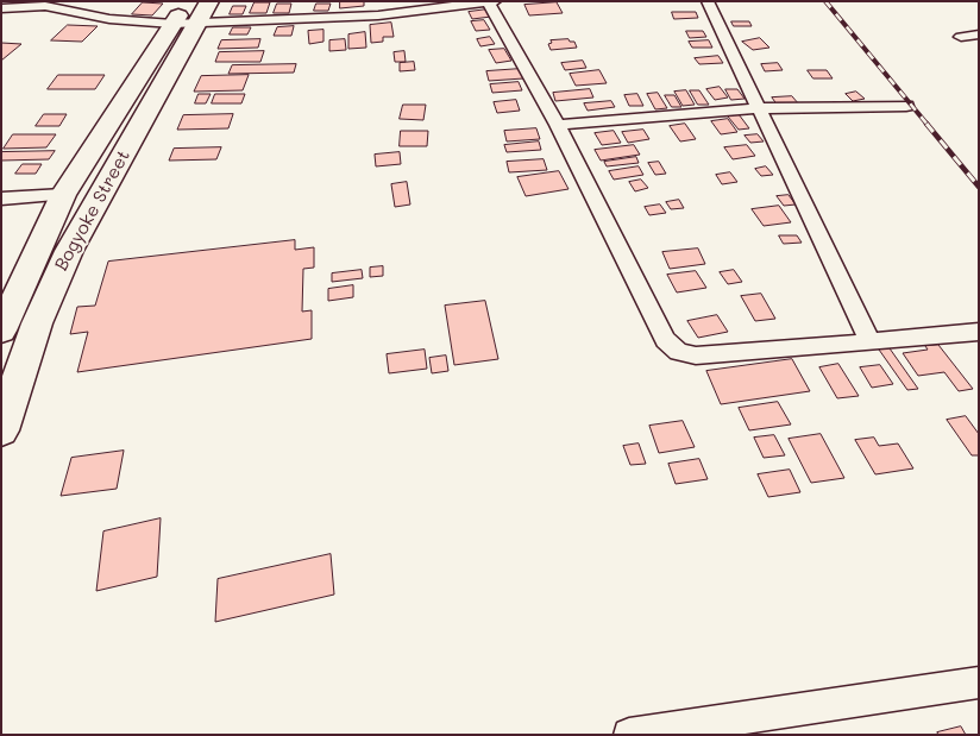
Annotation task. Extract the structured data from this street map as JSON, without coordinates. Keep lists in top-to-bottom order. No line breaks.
{"streets":{"main road":["Bogyoke Street"]}}
